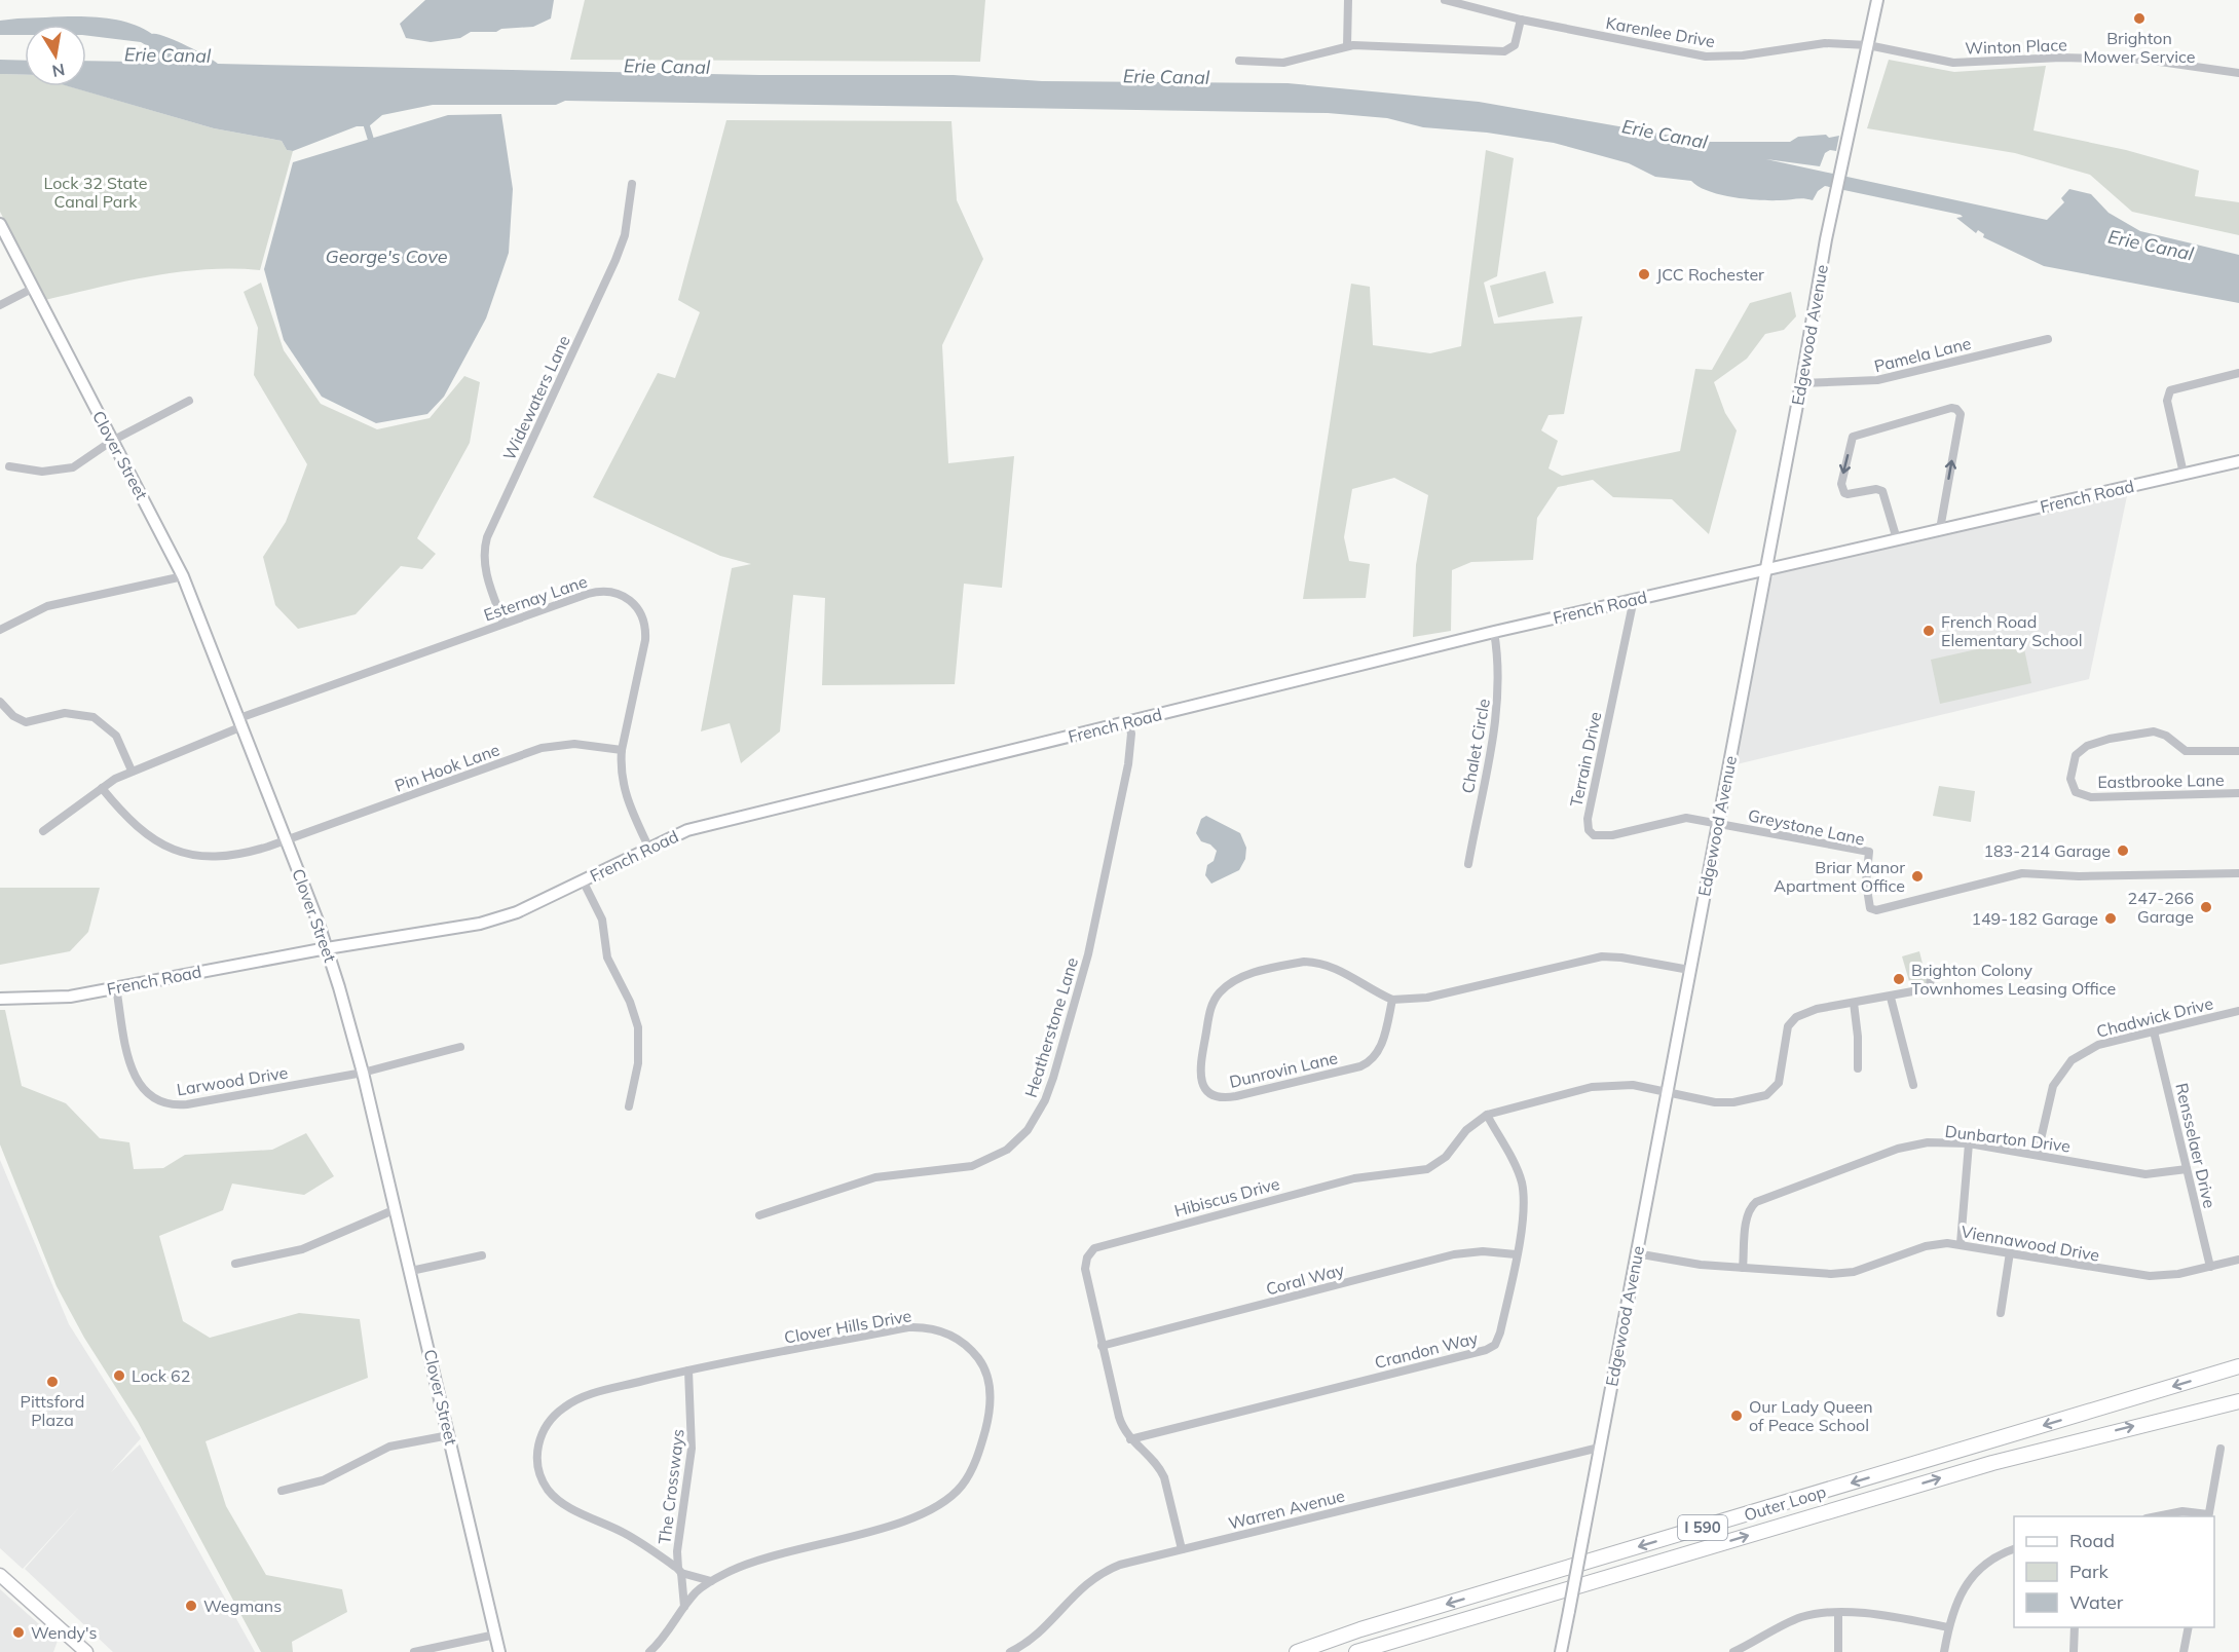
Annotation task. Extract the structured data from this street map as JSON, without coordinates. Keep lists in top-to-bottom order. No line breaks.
{"streets":{"highway":["Outer Loop","I 590"],"street":["Karenlee Drive","Winton Place","Edgewood Avenue","Pamela Lane","Widewaters Lane","Clover Street","French Road","Esternay Lane","Chalet Circle","Terrain Drive","Pin Hook Lane","Eastbrooke Lane","Greystone Lane","Chadwick Drive","Heatherstone Lane","Dunrovin Lane","Larwood Drive","Dunbarton Drive","Rensselaer Drive","Hibiscus Drive","Viennawood Drive","Coral Way","Clover Hills Drive","Crandon Way","The Crossways","Warren Avenue"]},"crossings":[["Karenlee Drive","Winton Place"],["Karenlee Drive","Edgewood Avenue"],["Winton Place","Edgewood Avenue"],["Edgewood Avenue","Pamela Lane"],["Edgewood Avenue","French Road"],["Edgewood Avenue","Terrain Drive"],["Edgewood Avenue","Greystone Lane"],["Edgewood Avenue","Dunrovin Lane"],["Edgewood Avenue","Hibiscus Drive"],["Edgewood Avenue","Viennawood Drive"],["Edgewood Avenue","Warren Avenue"],["Widewaters Lane","Esternay Lane"],["Clover Street","French Road"],["Clover Street","Esternay Lane"],["Clover Street","Pin Hook Lane"],["Clover Street","Larwood Drive"],["French Road","Esternay Lane"],["French Road","Chalet Circle"],["French Road","Terrain Drive"],["French Road","Heatherstone Lane"],["French Road","Larwood Drive"],["Esternay Lane","Pin Hook Lane"],["Terrain Drive","Greystone Lane"],["Chadwick Drive","Dunbarton Drive"],["Chadwick Drive","Rensselaer Drive"],["Dunbarton Drive","Rensselaer Drive"],["Dunbarton Drive","Viennawood Drive"],["Rensselaer Drive","Viennawood Drive"],["Hibiscus Drive","Coral Way"],["Hibiscus Drive","Crandon Way"],["Hibiscus Drive","Warren Avenue"],["Coral Way","Crandon Way"],["Clover Hills Drive","The Crossways"]],"water":["Erie Canal","George's Cove"],"parks":["Lock 32 State Canal Park"],"places":["Brighton Mower Service","JCC Rochester","French Road Elementary School","183-214 Garage","Briar Manor Apartment Office","247-266 Garage","149-182 Garage","Brighton Colony Townhomes Leasing Office","Lock 62","Pittsford Plaza","Our Lady Queen of Peace School","Wegmans","Wendy's"],"legend":["Road","Park","Water"],"north":"bottom"}
